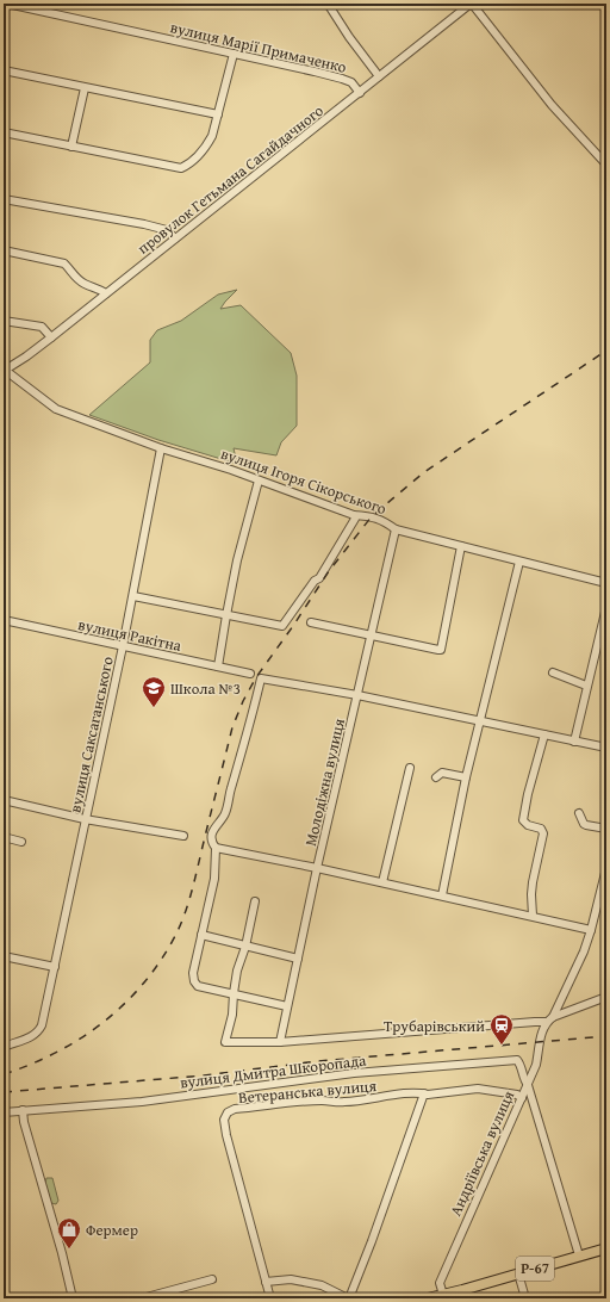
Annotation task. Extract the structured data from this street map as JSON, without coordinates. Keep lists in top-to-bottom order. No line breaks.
{"streets":{"main road":["Р-67"],"street":["вулиця Марії Примаченко","провулок Гетьмана Сагайдачного","вулиця Ігоря Сікорського","вулиця Ракітна","вулиця Саксаганського","Молодіжна вулиця","вулиця Дмитра Шкоропада","Ветеранська вулиця","Андріївська вулиця"]},"crossings":[["вулиця Марії Примаченко","провулок Гетьмана Сагайдачного"],["провулок Гетьмана Сагайдачного","вулиця Ігоря Сікорського"],["вулиця Ігоря Сікорського","вулиця Саксаганського"],["вулиця Ігоря Сікорського","Молодіжна вулиця"],["вулиця Ракітна","вулиця Саксаганського"],["вулиця Дмитра Шкоропада","Андріївська вулиця"],["Ветеранська вулиця","Андріївська вулиця"],["Андріївська вулиця","Р-67"]],"places":{"school or university":["Школа №3"],"station":["Трубарівський"],"shop":["Фермер"]}}
